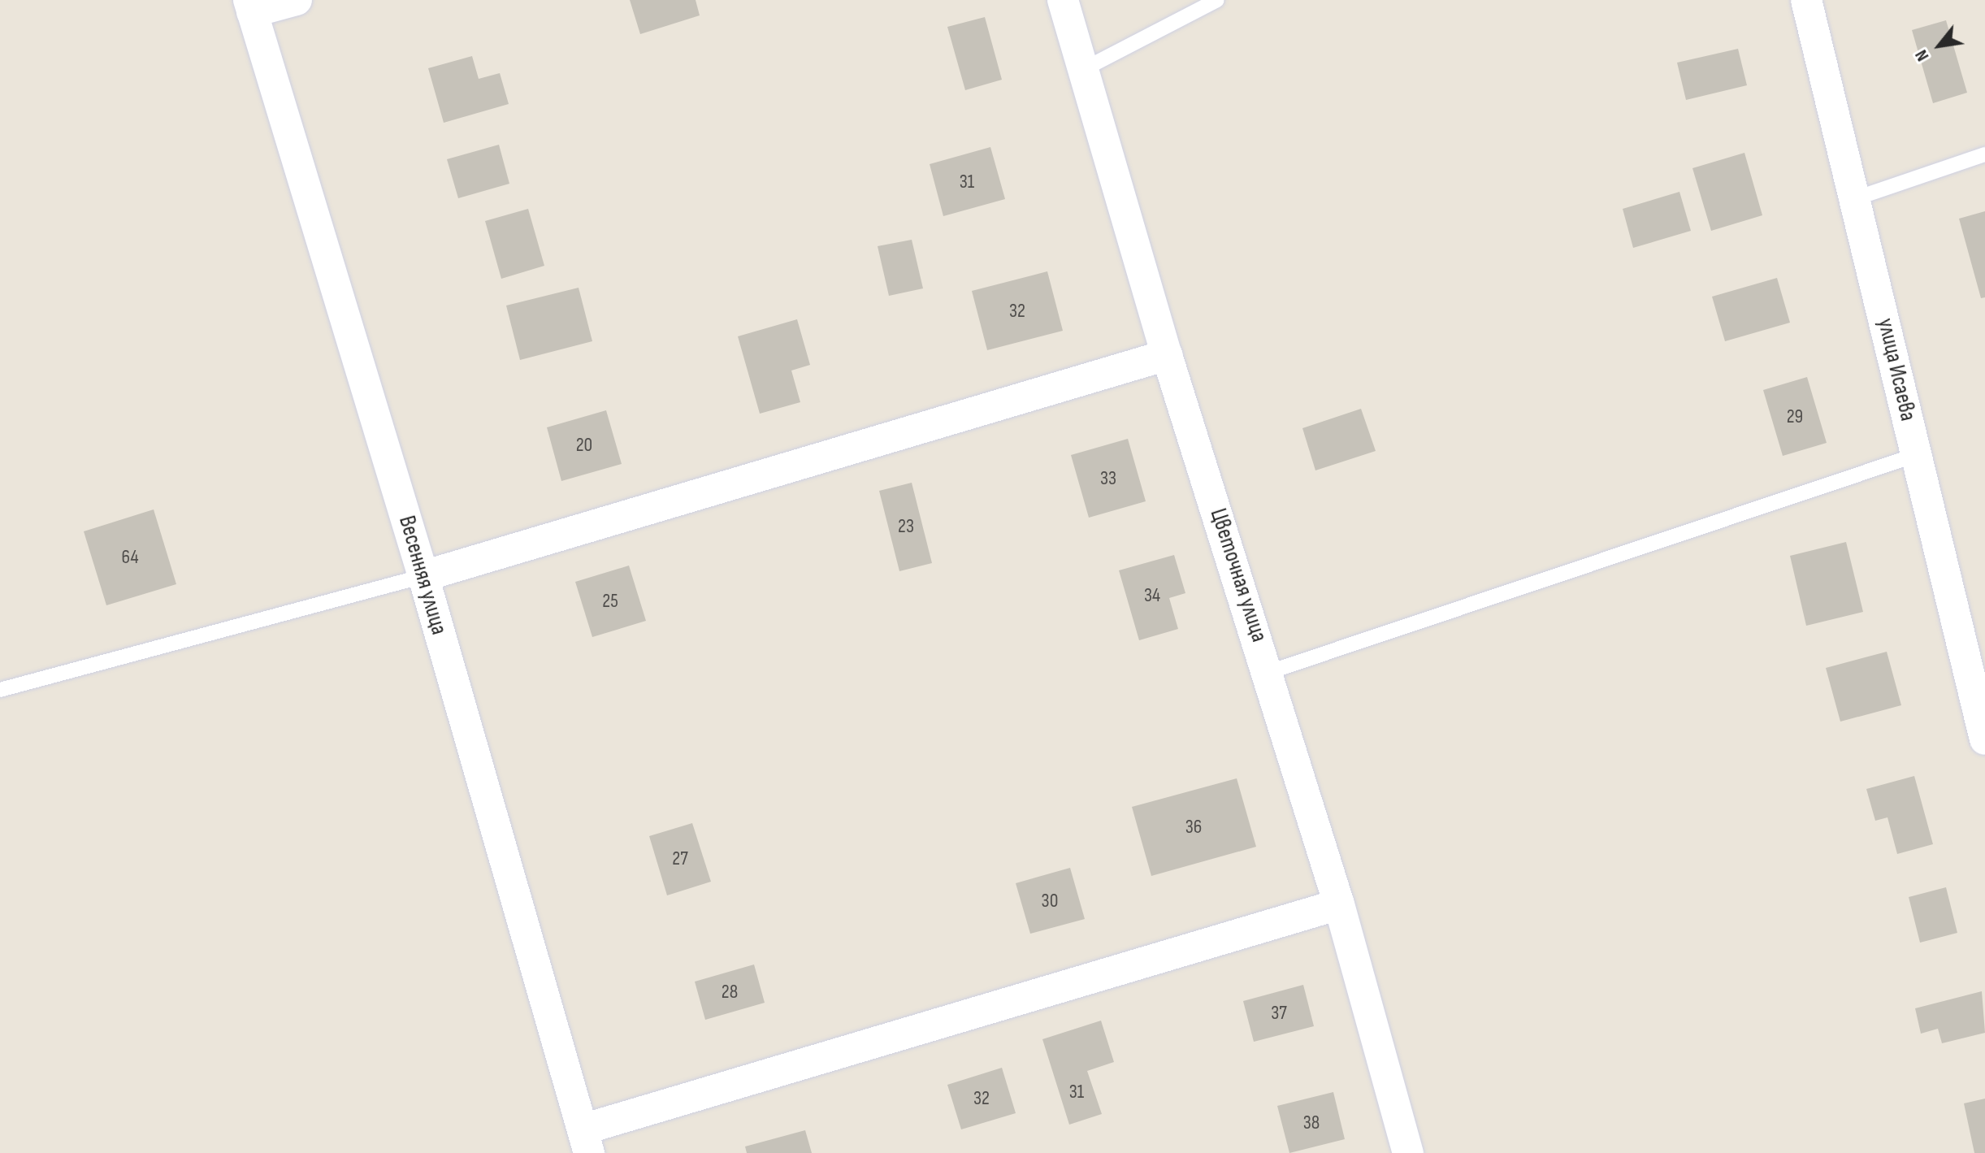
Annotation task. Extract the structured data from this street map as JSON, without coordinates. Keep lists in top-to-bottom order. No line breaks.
{"streets":{"street":["улица Исаева","Весенняя улица","Цветочная улица"]},"house_numbers":["31","32","29","20","33","23","64","34","25","36","27","30","28","37","31","32","38"],"north":"bottom left"}
